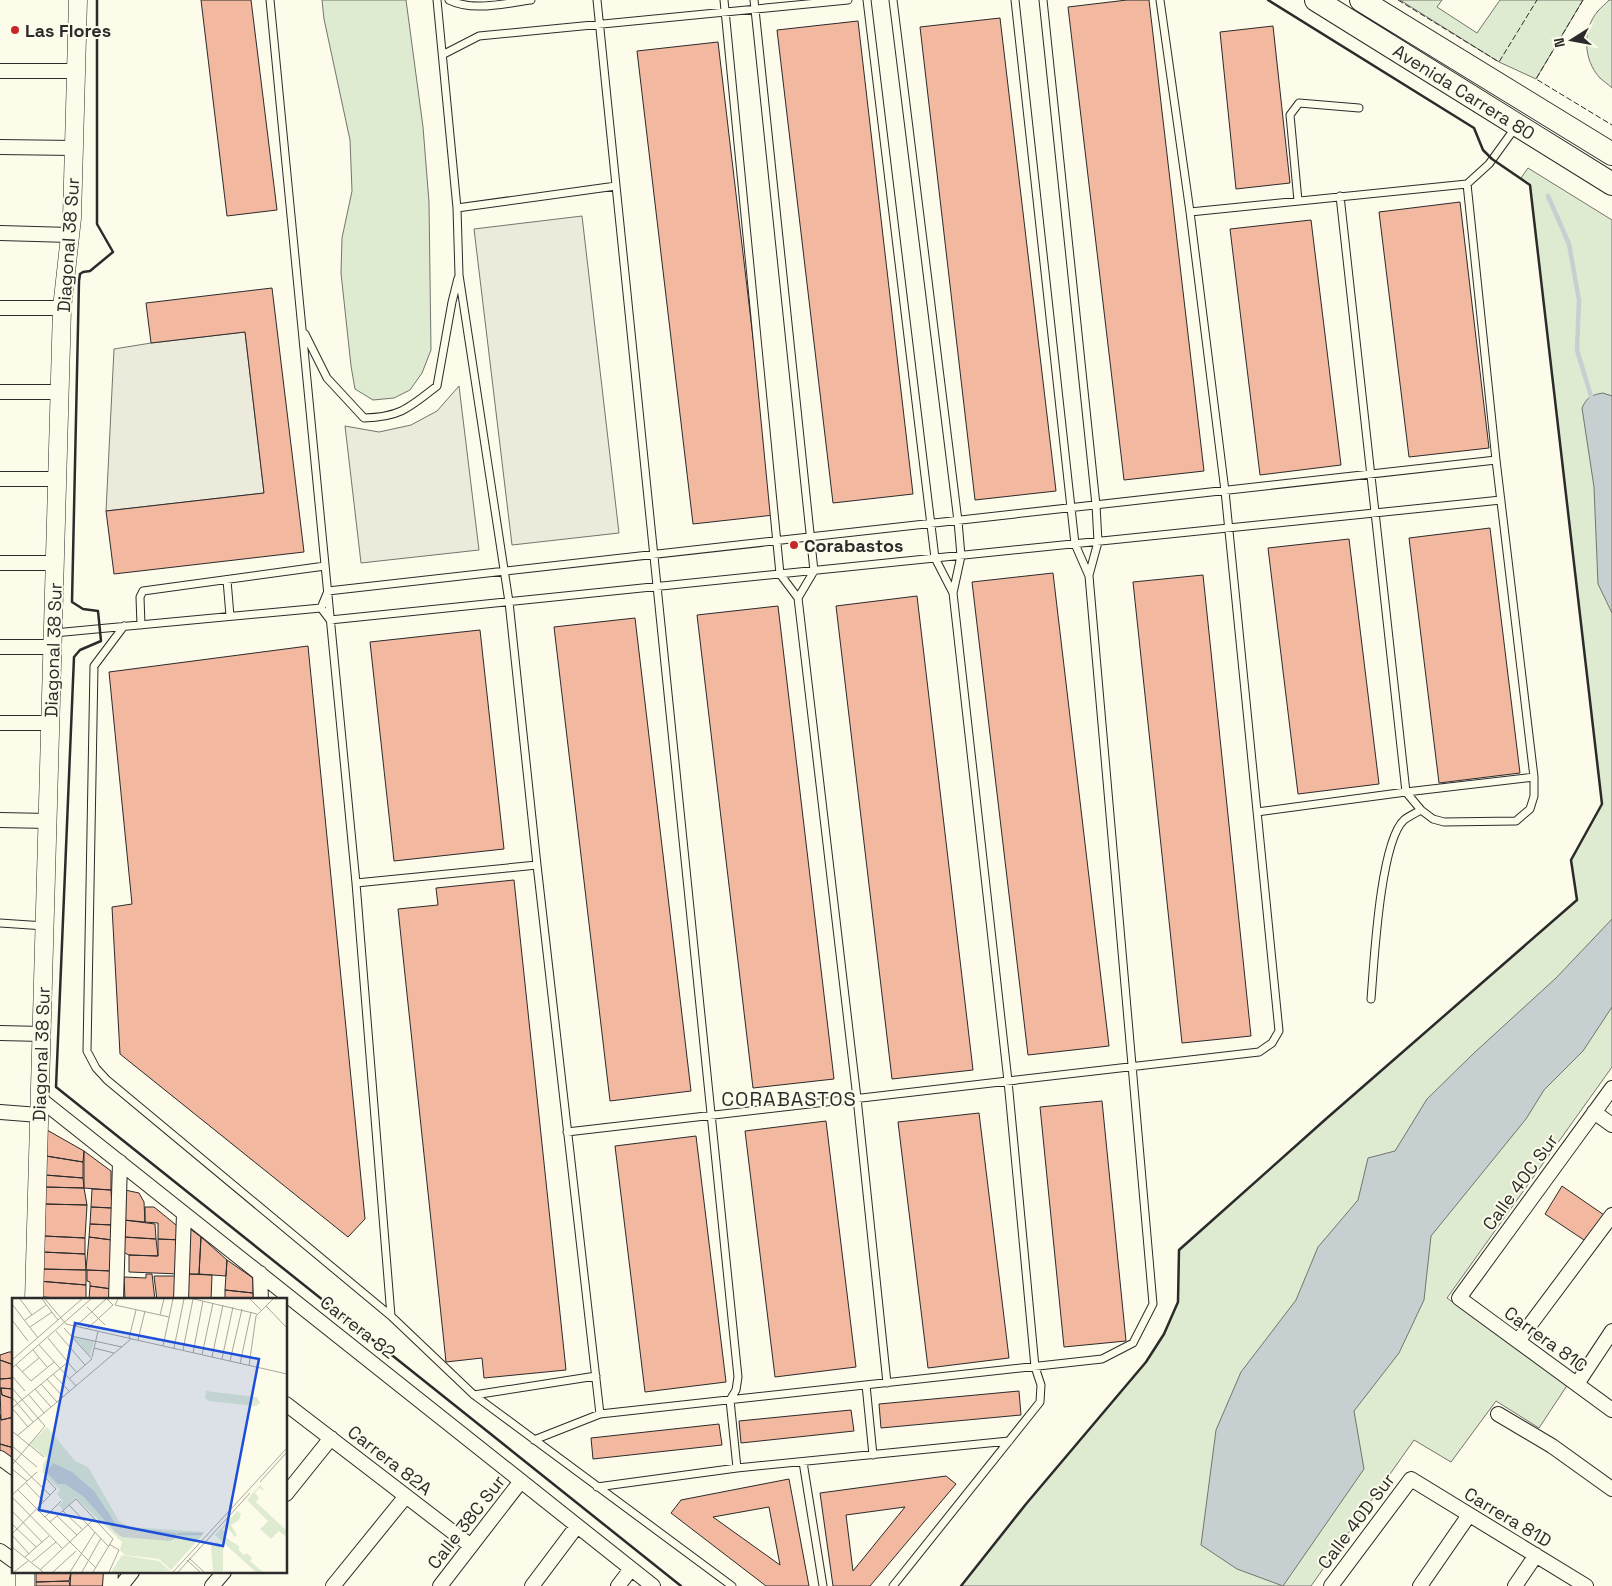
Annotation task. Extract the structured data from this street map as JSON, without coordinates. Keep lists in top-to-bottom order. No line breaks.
{"streets":{"main road":["Avenida Carrera 80"],"street":["Diagonal 38 Sur","Calle 40C Sur","Carrera 82","Carrera 81C","Carrera 82A","Carrera 81D","Calle 40D Sur","Calle 38C Sur"]},"crossings":[["Diagonal 38 Sur","Carrera 82"],["Calle 40C Sur","Carrera 81C"],["Carrera 82","Calle 38C Sur"],["Carrera 82A","Calle 38C Sur"],["Carrera 81D","Calle 40D Sur"]],"districts":["CORABASTOS"],"places":["Las Flores","Corabastos"],"north":"left"}
